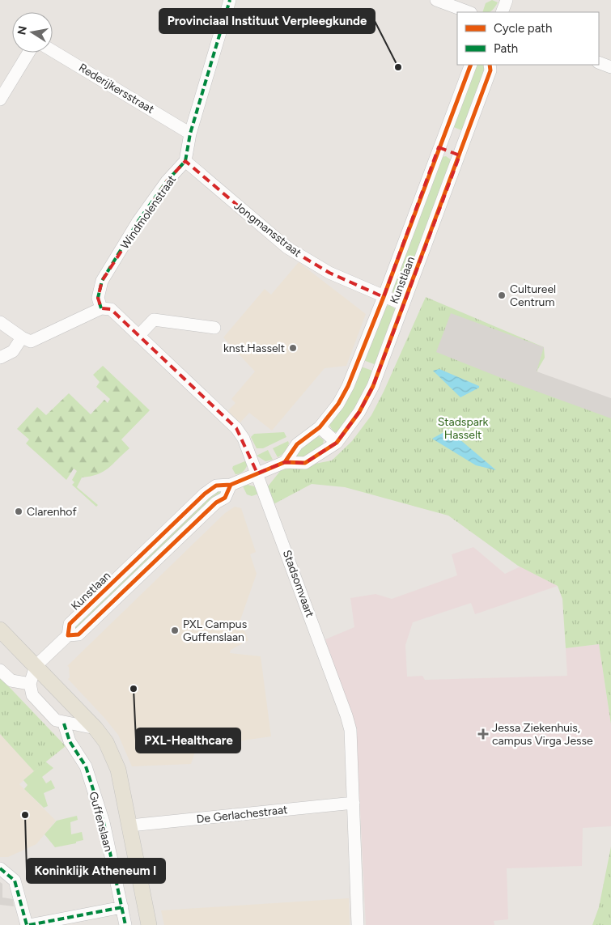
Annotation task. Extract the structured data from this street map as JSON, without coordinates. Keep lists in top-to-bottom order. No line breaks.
{"streets":{"street":["Rederijkersstraat","Windmolenstraat","Jongmansstraat","Kunstlaan","Stadsomvaart","De Gerlachestraat","Guffenslaan"]},"crossings":[["Windmolenstraat","Jongmansstraat"],["Windmolenstraat","Stadsomvaart"],["Jongmansstraat","Kunstlaan"],["Kunstlaan","Stadsomvaart"],["Stadsomvaart","De Gerlachestraat"]],"parks":["Stadspark Hasselt"],"places":{"other":["Provinciaal Instituut Verpleegkunde","Cultureel Centrum","knst.Hasselt","Clarenhof","PXL Campus Guffenslaan","PXL-Healthcare","Koninklijk Atheneum I"],"health":["Jessa Ziekenhuis, campus Virga Jesse"]},"legend":["Cycle path","Path"],"north":"left"}
